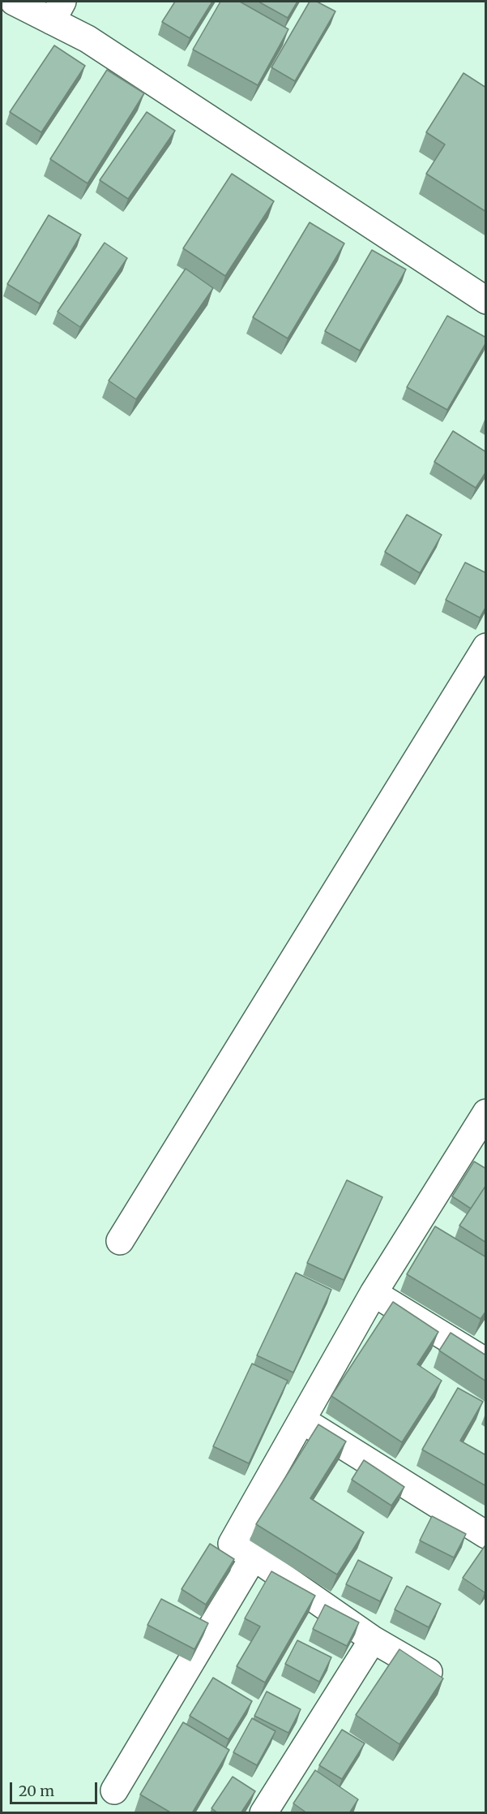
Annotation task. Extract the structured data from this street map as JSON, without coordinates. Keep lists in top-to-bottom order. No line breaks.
{"scale_bar":"20 m"}
